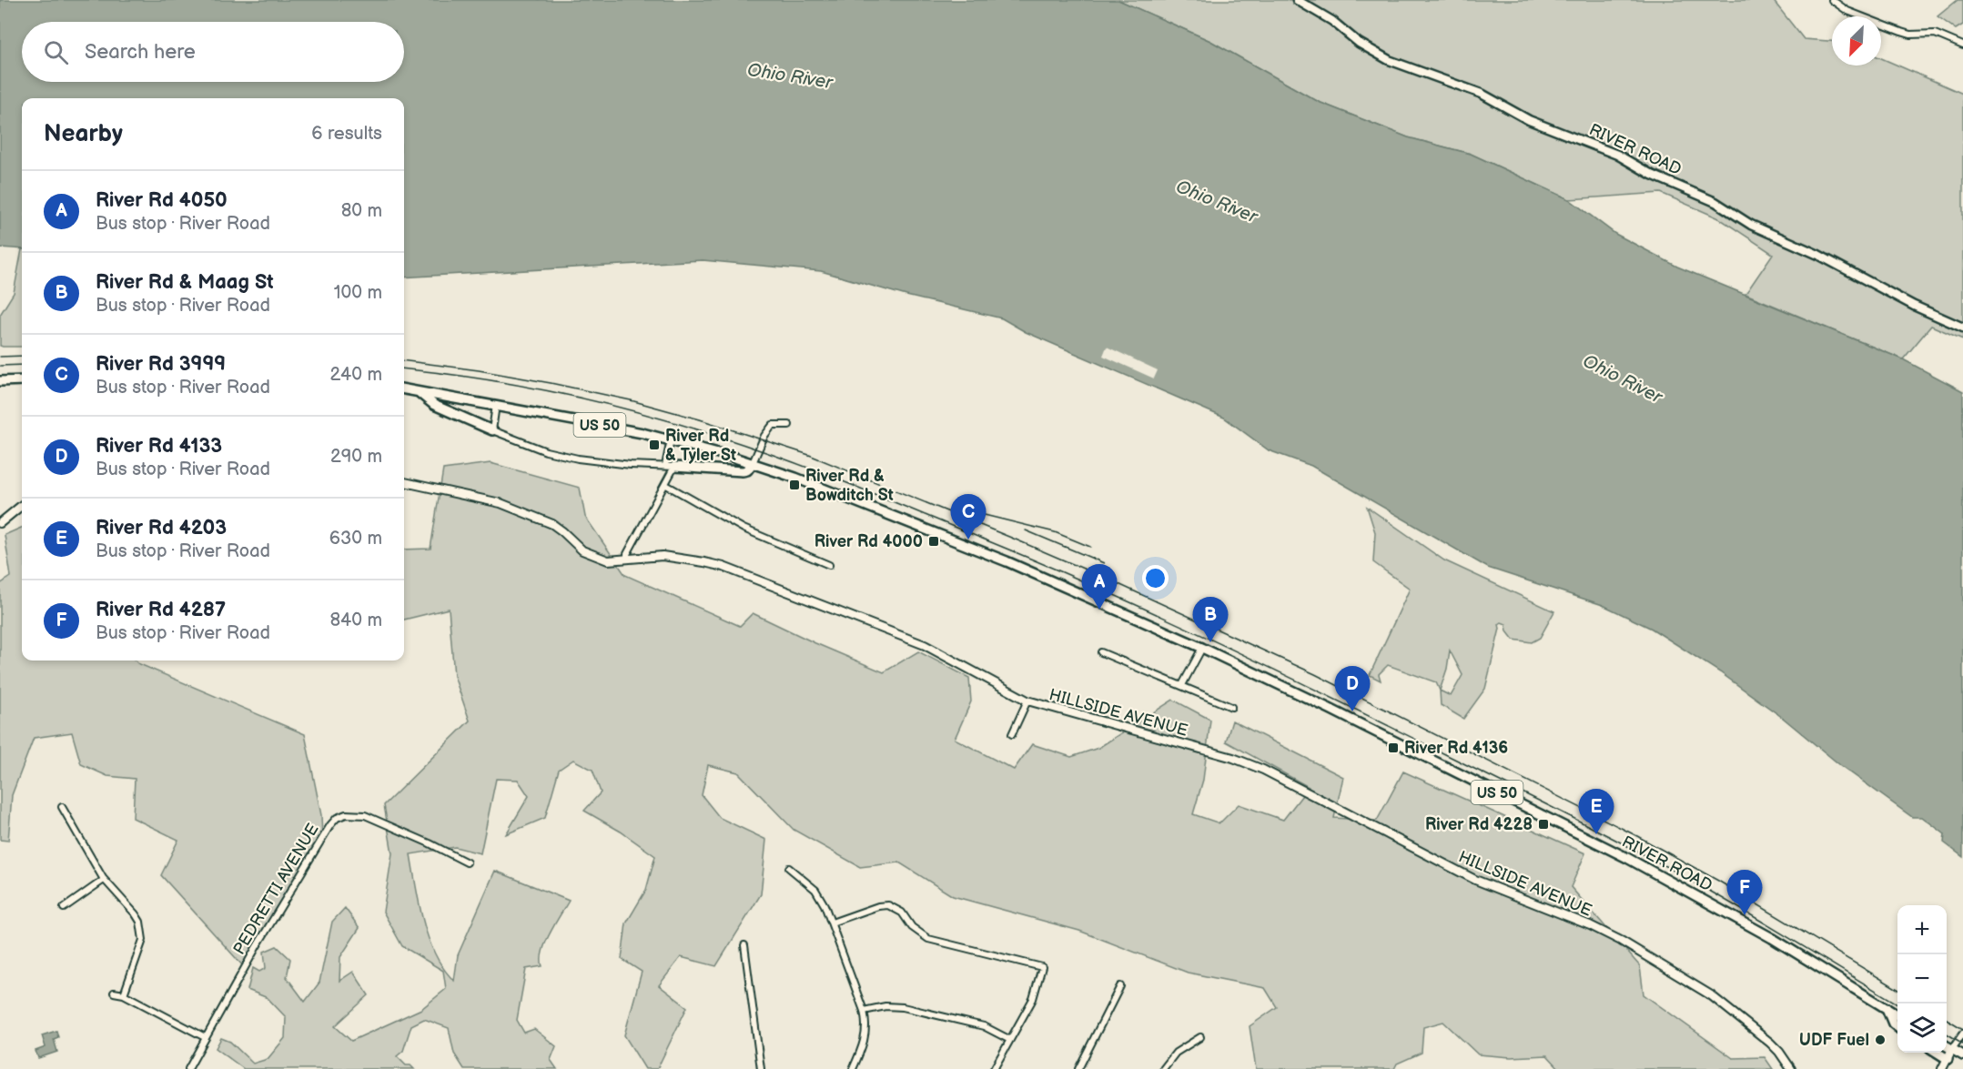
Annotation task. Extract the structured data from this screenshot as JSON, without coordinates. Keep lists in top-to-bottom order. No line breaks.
{"streets":{"main road":["RIVER ROAD","US 50"],"street":["HILLSIDE AVENUE","PEDRETTI AVENUE"]},"water":["Ohio River"],"places":{"transit":["River Rd & Tyler St","River Rd & Bowditch St","River Rd 4000","River Rd 4136","River Rd 4228"],"other":["UDF Fuel"]},"north":"bottom left","page":{"search":"Search here","heading":["Nearby","6 results"],"list":[{"mark":"A","name":"River Rd 4050","note":"Bus stop · River Road","value":"80 m"},{"mark":"B","name":"River Rd & Maag St","note":"Bus stop · River Road","value":"100 m"},{"mark":"C","name":"River Rd 3999","note":"Bus stop · River Road","value":"240 m"},{"mark":"D","name":"River Rd 4133","note":"Bus stop · River Road","value":"290 m"},{"mark":"E","name":"River Rd 4203","note":"Bus stop · River Road","value":"630 m"},{"mark":"F","name":"River Rd 4287","note":"Bus stop · River Road","value":"840 m"}],"pins":["C","A","B","D","E","F"],"map_buttons":["+","−"]}}
